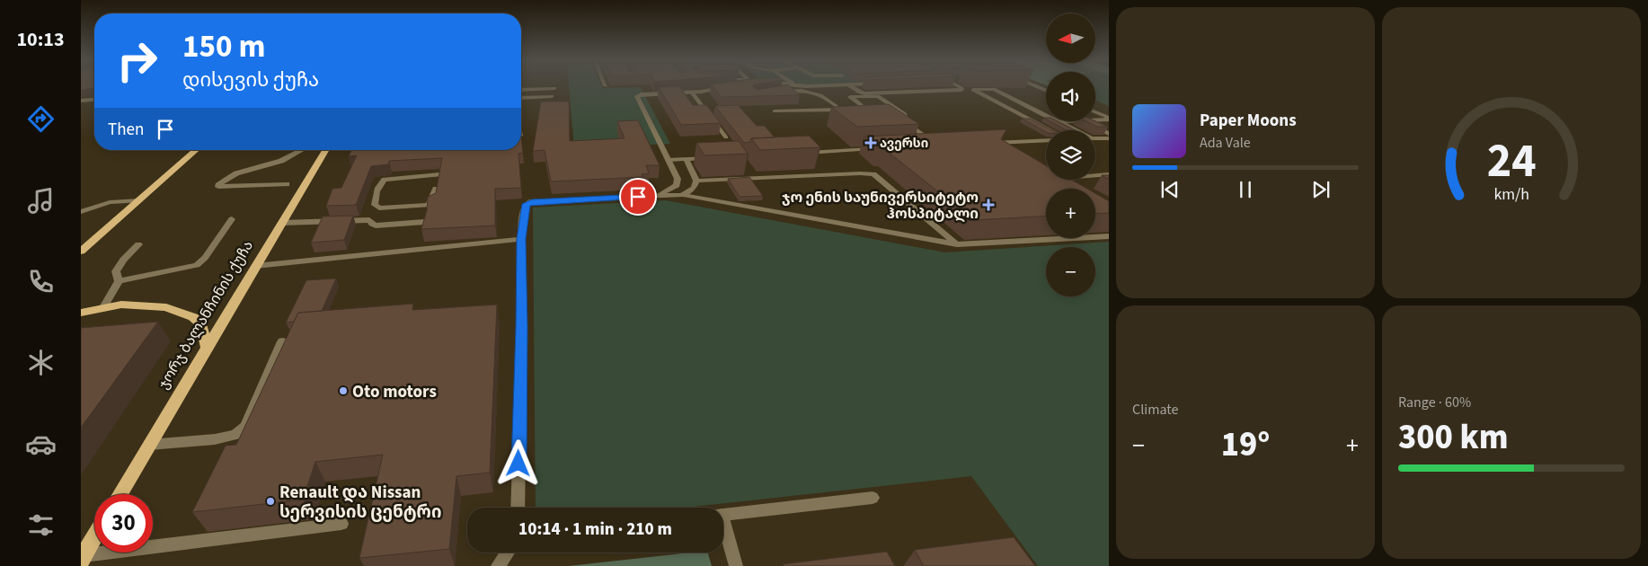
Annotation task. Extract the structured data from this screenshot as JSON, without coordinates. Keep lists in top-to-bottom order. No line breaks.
{"streets":{"main road":["ჯორჯ ბალანჩინის ქუჩა"]},"places":{"health":["ავერსი","ჯო ენის საუნივერსიტეტო ჰოსპიტალი"],"other":["Oto motors","Renault და Nissan სერვისის ცენტრი"]},"north":"left","page":{"tabs":"10:13","map_buttons":["+","−"],"turn":["150 m","დისევის ქუჩა"],"song":["Paper Moons","Ada Vale"],"then":"Then","tile":["Climate",["Range · 60%","300 km"]],"heat":["−","19°","+"],"limit":"30","trip":"10:14 · 1 min · 210 m","gauge":["24","km/h"]}}
